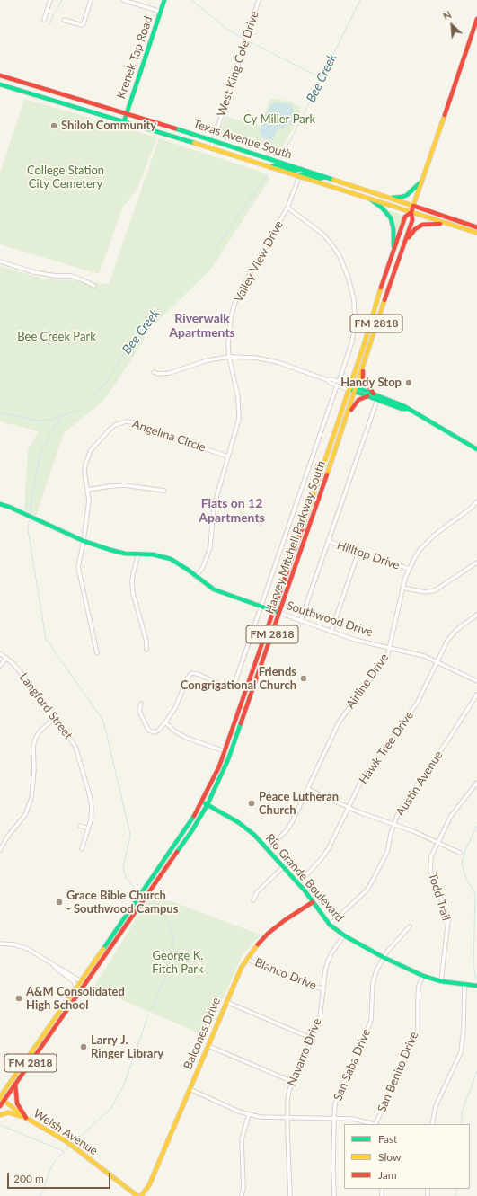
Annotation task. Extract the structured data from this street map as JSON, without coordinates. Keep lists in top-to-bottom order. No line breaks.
{"streets":{"main road":["Krenek Tap Road","Texas Avenue South","FM 2818","Harvey Mitchell Parkway South","Southwood Drive","Rio Grande Boulevard","Balcones Drive","Welsh Avenue"],"street":["West King Cole Drive","Valley View Drive","Angelina Circle","Hilltop Drive","Airline Drive","Langford Street","Hawk Tree Drive","Austin Avenue","Todd Trail","Blanco Drive","Navarro Drive","San Saba Drive","San Benito Drive"]},"crossings":[["Krenek Tap Road","Texas Avenue South"],["West King Cole Drive","Texas Avenue South"],["Texas Avenue South","Valley View Drive"],["Texas Avenue South","Harvey Mitchell Parkway South"],["Valley View Drive","Angelina Circle"],["Valley View Drive","Southwood Drive"],["Angelina Circle","Southwood Drive"],["Harvey Mitchell Parkway South","Southwood Drive"],["Harvey Mitchell Parkway South","Rio Grande Boulevard"],["Harvey Mitchell Parkway South","Welsh Avenue"],["Hilltop Drive","Airline Drive"],["Southwood Drive","Airline Drive"],["Southwood Drive","Hawk Tree Drive"],["Airline Drive","Rio Grande Boulevard"],["Hawk Tree Drive","Rio Grande Boulevard"],["Austin Avenue","Rio Grande Boulevard"],["Rio Grande Boulevard","Todd Trail"],["Rio Grande Boulevard","Balcones Drive"],["Rio Grande Boulevard","Navarro Drive"],["Rio Grande Boulevard","San Saba Drive"],["Rio Grande Boulevard","San Benito Drive"],["Blanco Drive","Balcones Drive"],["Blanco Drive","Navarro Drive"]],"districts":["Riverwalk Apartments","Flats on 12 Apartments"],"water":["Bee Creek"],"parks":["Cy Miller Park","College Station City Cemetery","Bee Creek Park","George K. Fitch Park"],"places":["Shiloh Community","Handy Stop","Friends Congrigational Church","Peace Lutheran Church","Grace Bible Church - Southwood Campus","A&M Consolidated High School","Larry J. Ringer Library"],"legend":["Fast","Slow","Jam"],"scale_bar":"200 m","north":"top left"}
